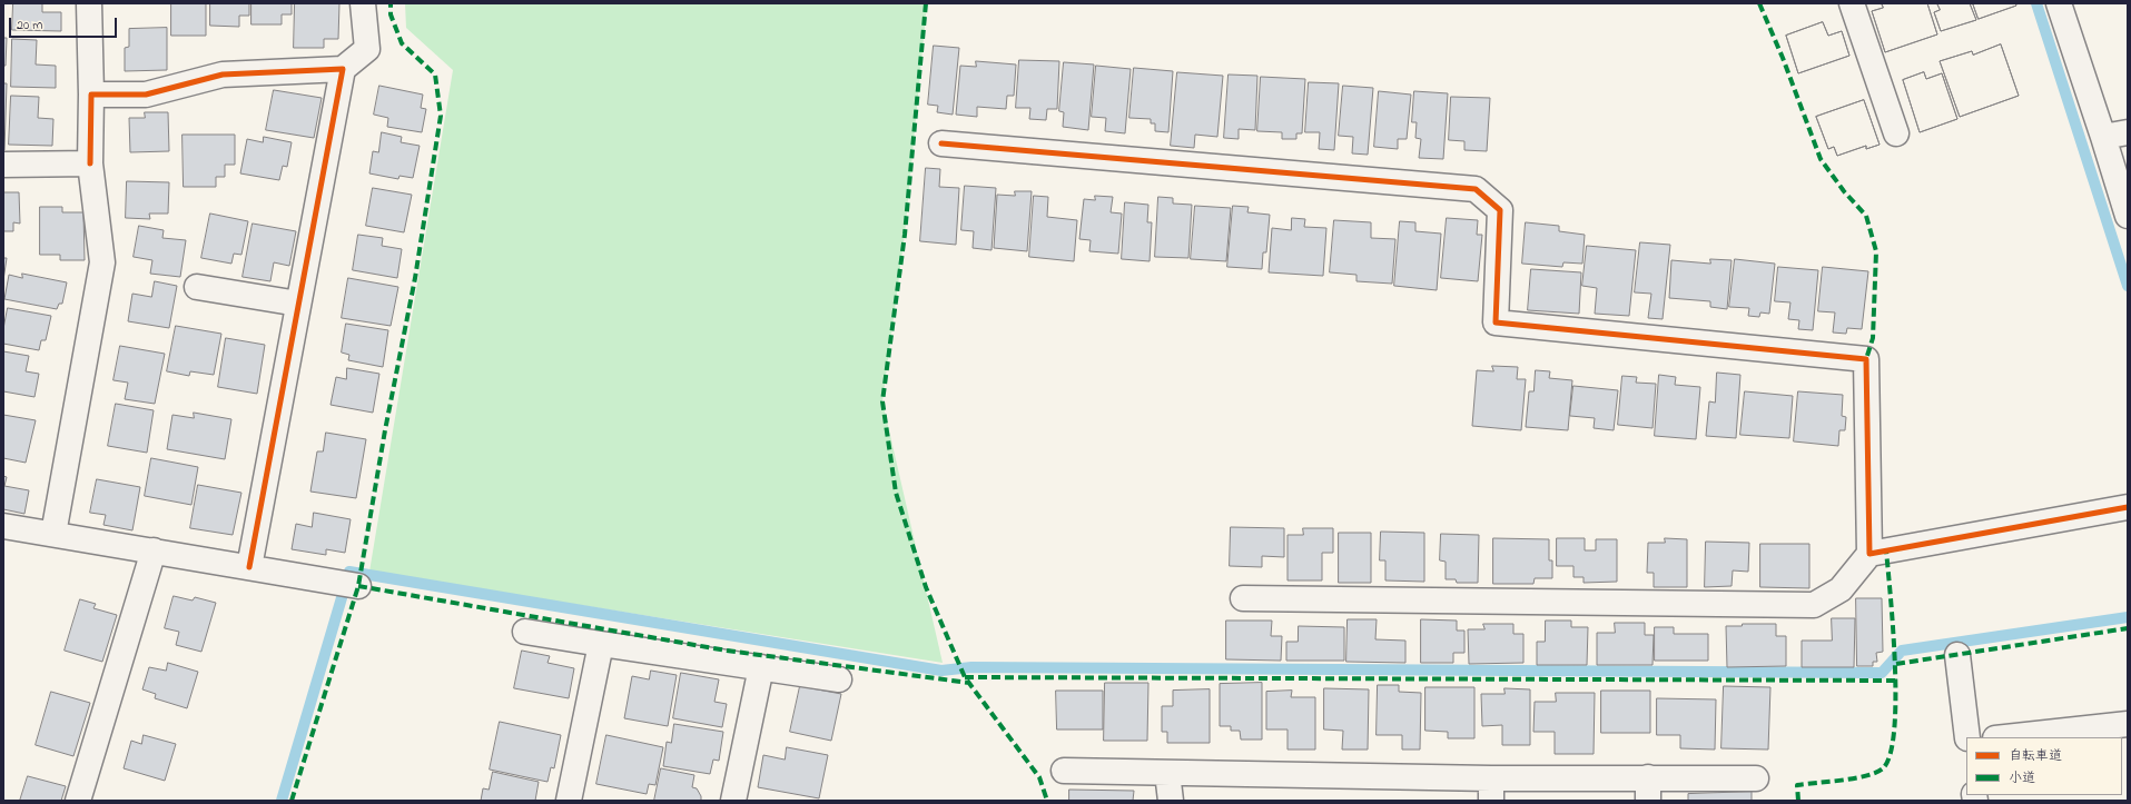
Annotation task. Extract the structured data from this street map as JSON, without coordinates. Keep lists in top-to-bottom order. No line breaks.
{"legend":["自転車道","小道"],"scale_bar":"20 m"}
